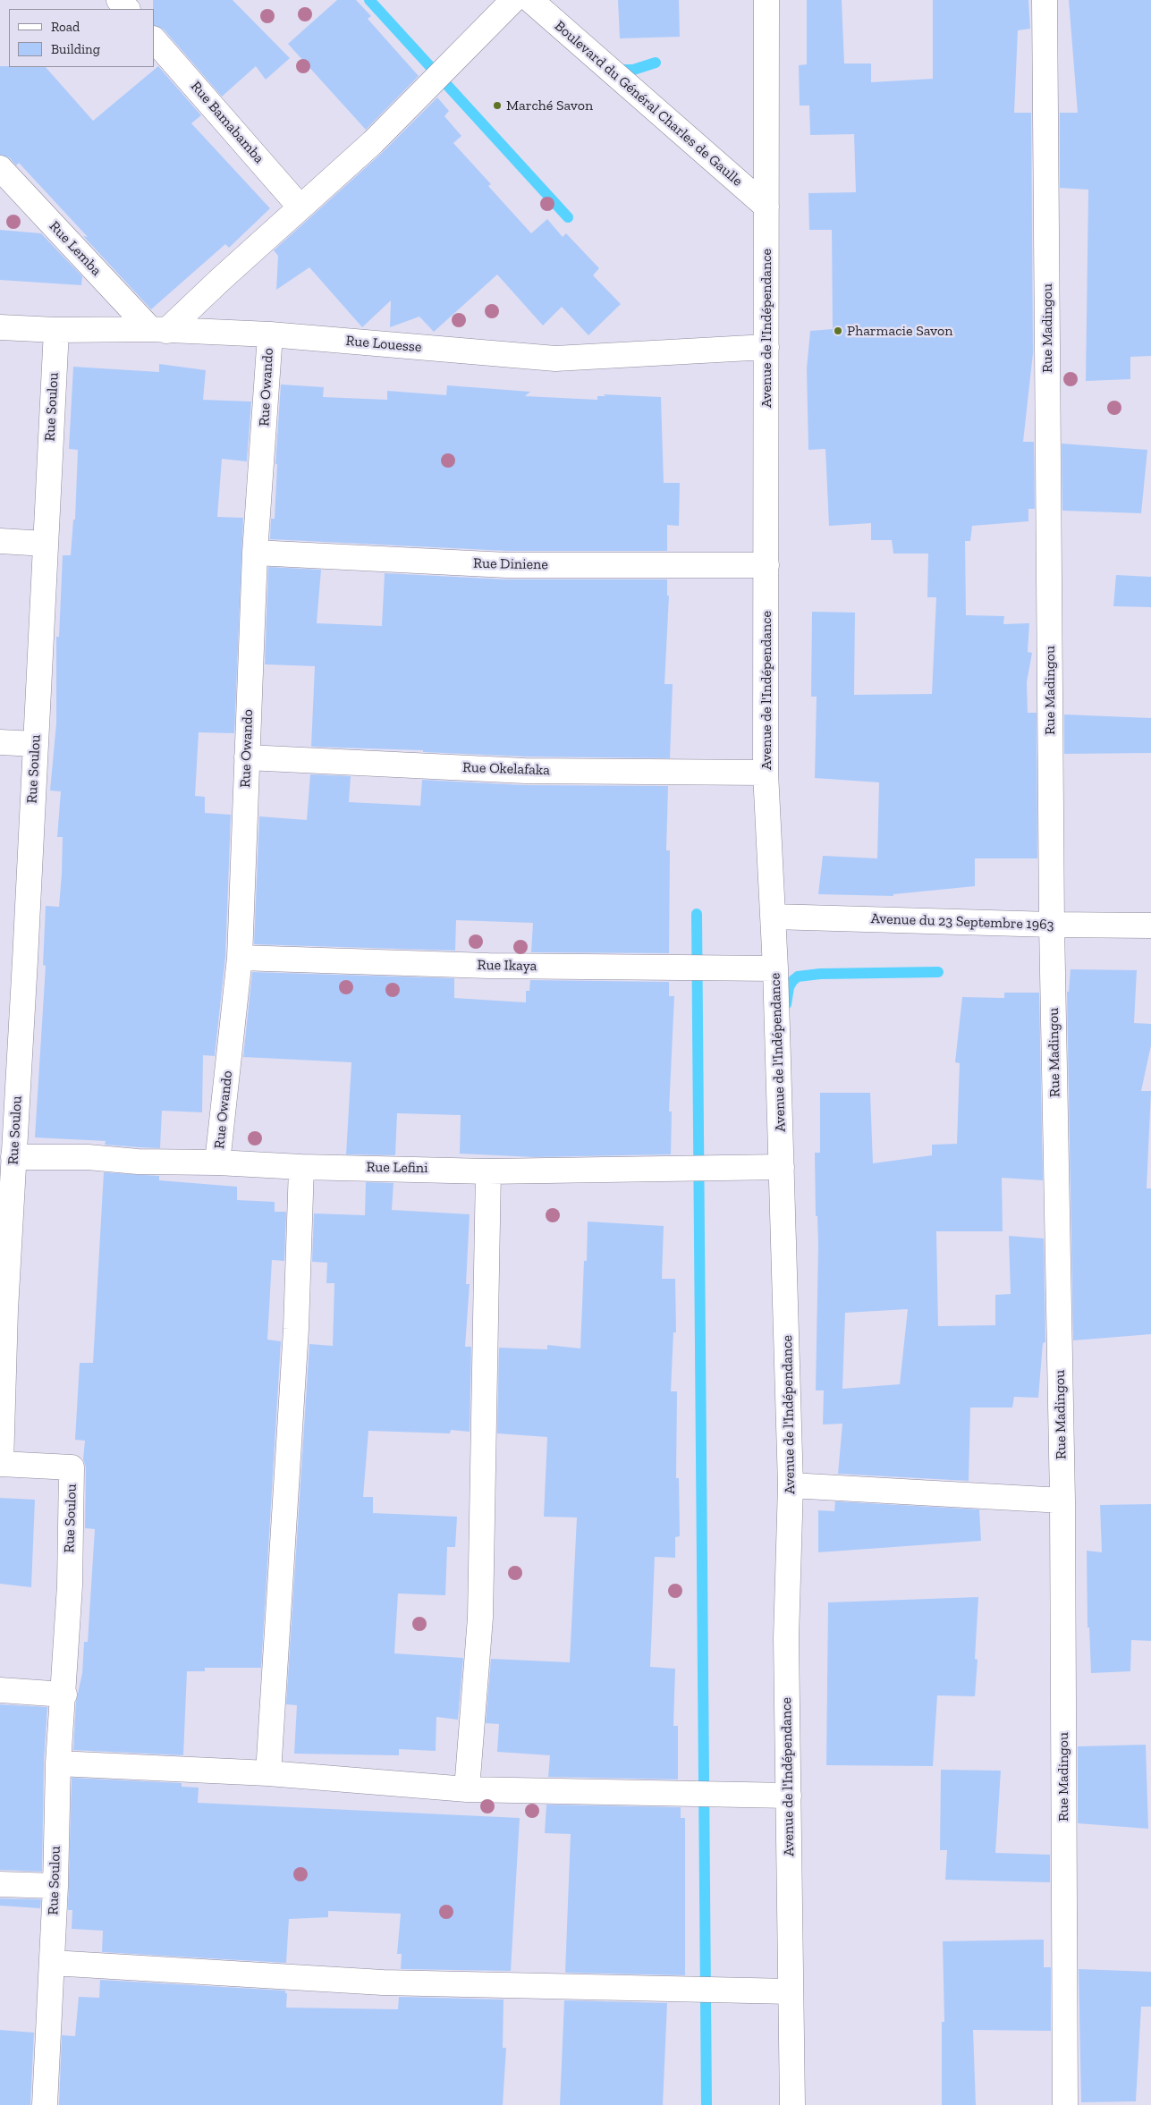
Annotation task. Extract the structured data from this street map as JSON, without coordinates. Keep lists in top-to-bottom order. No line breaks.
{"streets":{"street":["Boulevard du Général Charles de Gaulle","Rue Bamabamba","Rue Lemba","Avenue de l'Indépendance","Rue Madingou","Rue Louesse","Rue Owando","Rue Soulou","Rue Diniene","Rue Okelafaka","Avenue du 23 Septembre 1963","Rue Ikaya","Rue Lefini"]},"crossings":[["Boulevard du Général Charles de Gaulle","Avenue de l'Indépendance"],["Rue Lemba","Rue Louesse"],["Avenue de l'Indépendance","Rue Louesse"],["Avenue de l'Indépendance","Rue Diniene"],["Avenue de l'Indépendance","Rue Okelafaka"],["Avenue de l'Indépendance","Avenue du 23 Septembre 1963"],["Avenue de l'Indépendance","Rue Ikaya"],["Avenue de l'Indépendance","Rue Lefini"],["Rue Madingou","Avenue du 23 Septembre 1963"],["Rue Louesse","Rue Owando"],["Rue Louesse","Rue Soulou"],["Rue Owando","Rue Diniene"],["Rue Owando","Rue Okelafaka"],["Rue Owando","Rue Ikaya"],["Rue Owando","Rue Lefini"],["Rue Soulou","Rue Lefini"]],"places":["Marché Savon","Pharmacie Savon"],"legend":["Road","Building"]}
